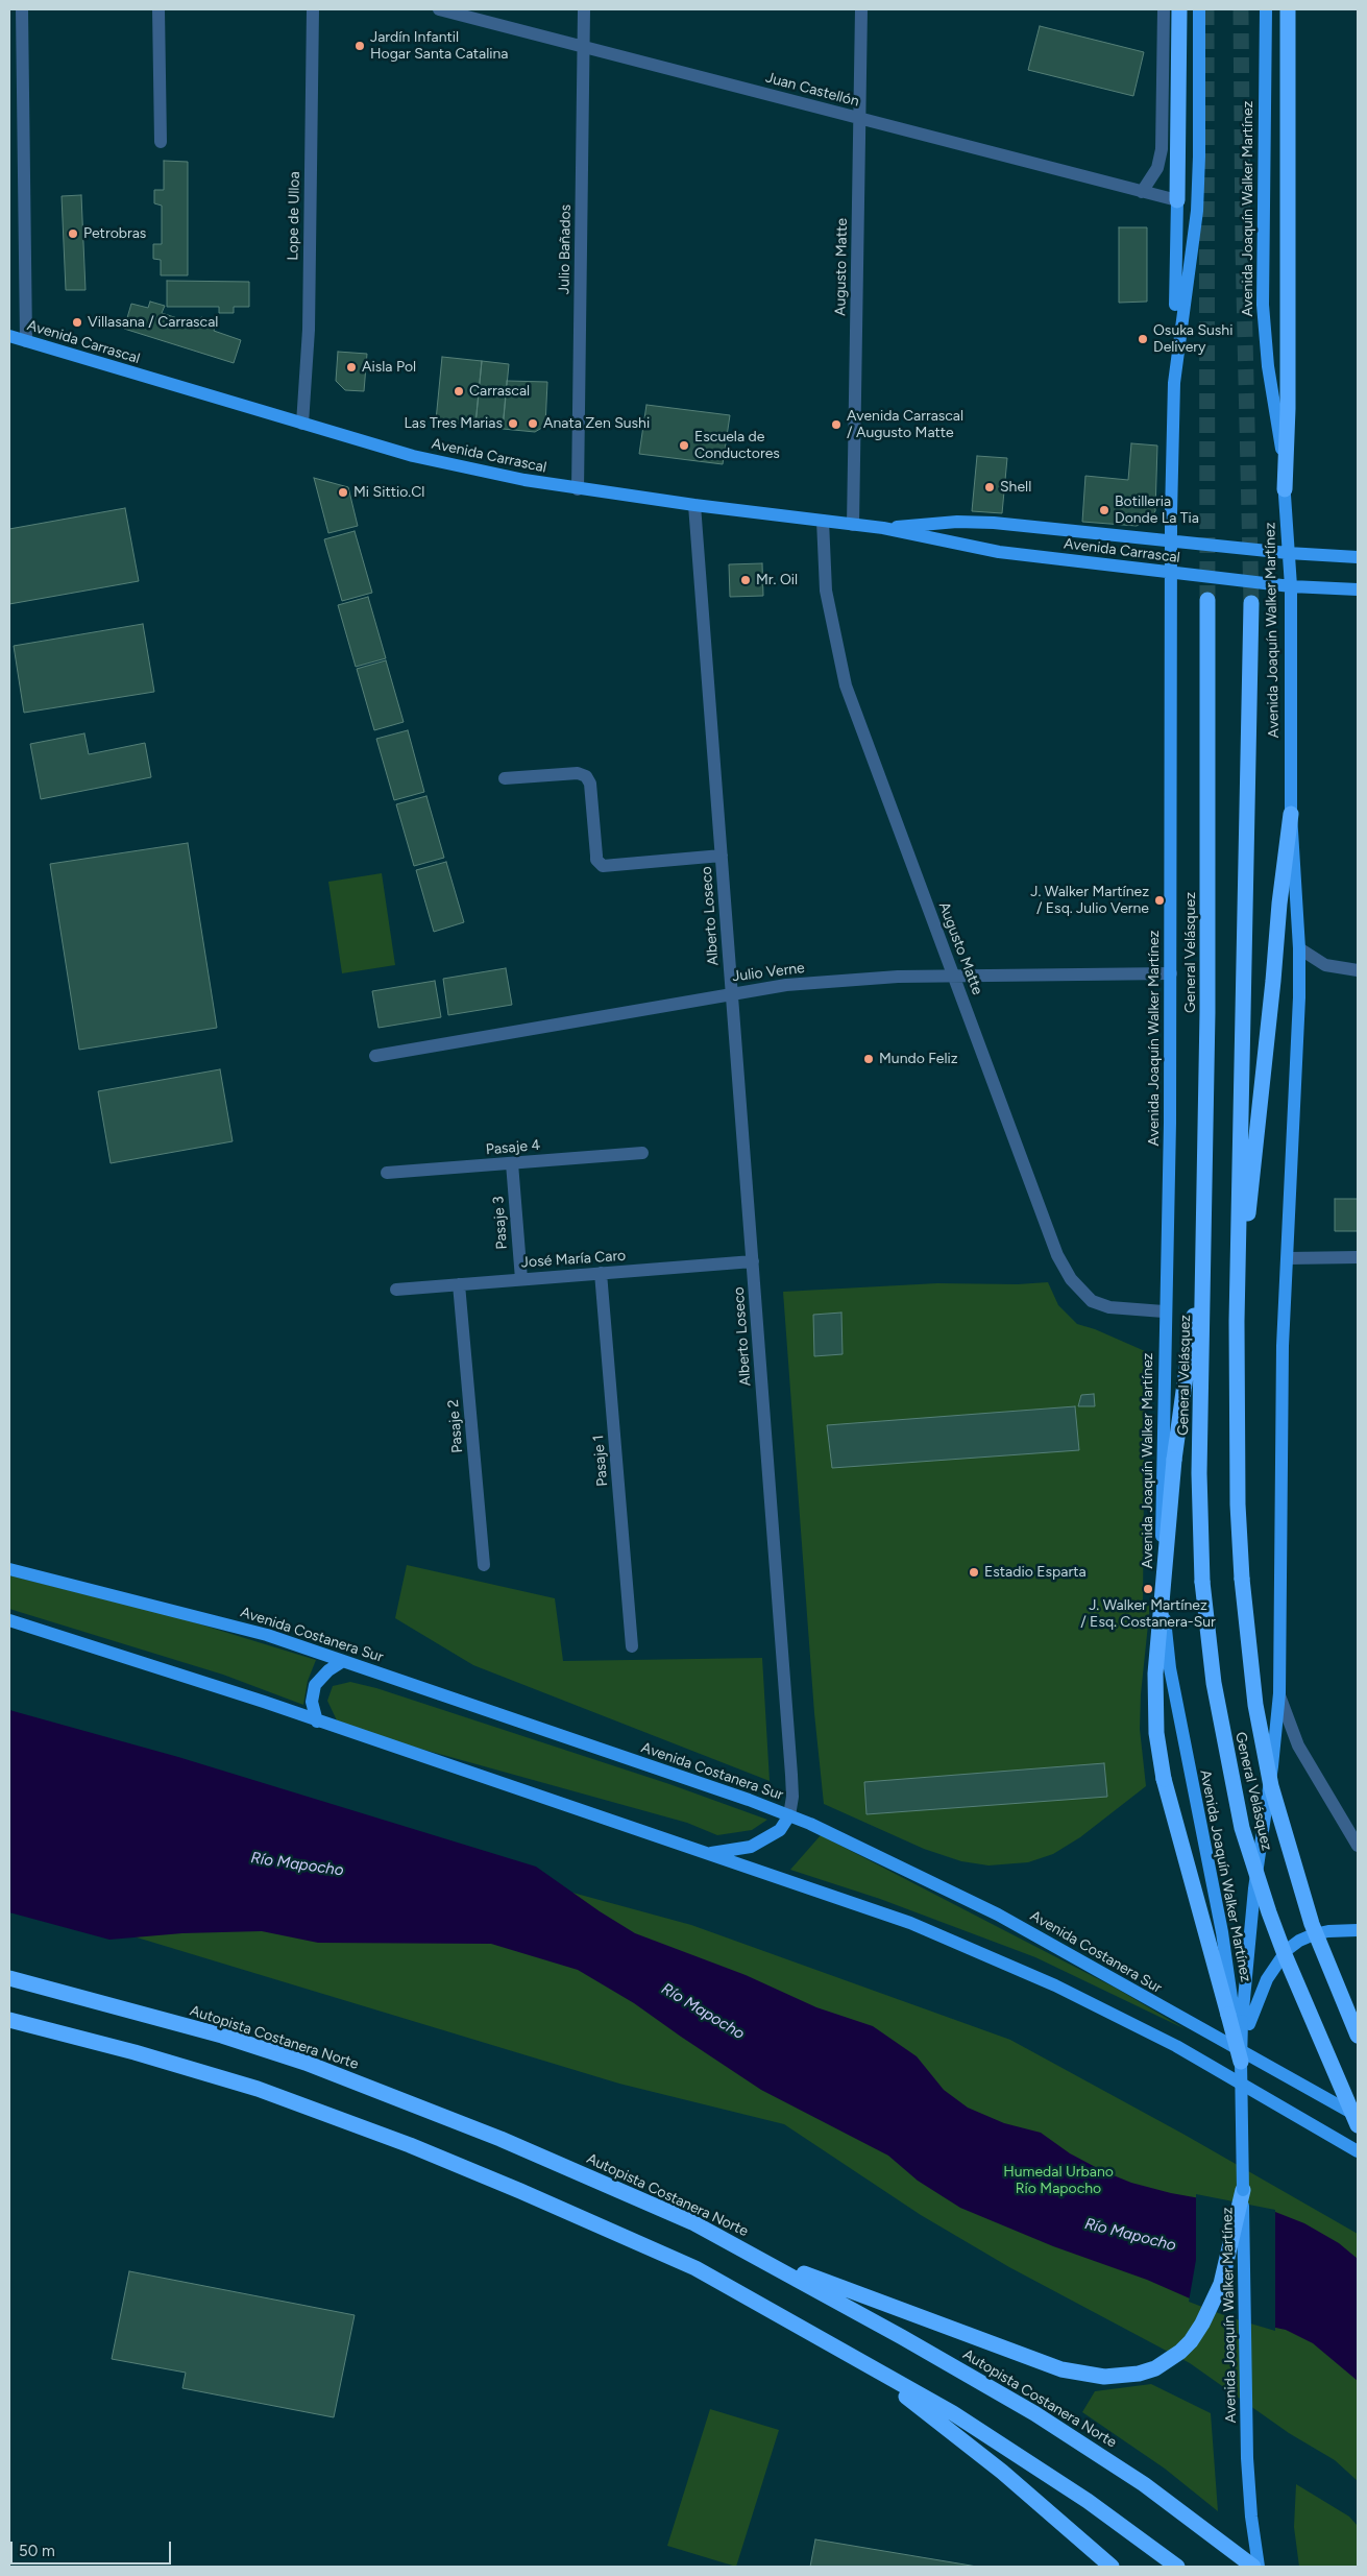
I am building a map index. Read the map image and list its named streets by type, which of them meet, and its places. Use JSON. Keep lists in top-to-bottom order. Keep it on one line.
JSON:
{"streets":{"highway":["General Velásquez","Autopista Costanera Norte"],"main road":["Avenida Joaquín Walker Martínez","Avenida Carrascal","Avenida Costanera Sur"],"street":["Juan Castellón","Lope de Ulloa","Julio Bañados","Augusto Matte","Alberto Loseco","Julio Verne","Pasaje 4","Pasaje 3","José María Caro","Pasaje 2","Pasaje 1"]},"crossings":[["Juan Castellón","Julio Bañados"],["Juan Castellón","Augusto Matte"],["Avenida Joaquín Walker Martínez","Augusto Matte"],["Avenida Joaquín Walker Martínez","Avenida Carrascal"],["Avenida Joaquín Walker Martínez","Julio Verne"],["Lope de Ulloa","Avenida Carrascal"],["Julio Bañados","Avenida Carrascal"],["Augusto Matte","Avenida Carrascal"],["Augusto Matte","Julio Verne"],["Avenida Carrascal","Alberto Loseco"],["Alberto Loseco","Julio Verne"],["Alberto Loseco","José María Caro"],["Alberto Loseco","Avenida Costanera Sur"],["Pasaje 4","Pasaje 3"],["Pasaje 3","José María Caro"],["José María Caro","Pasaje 2"],["José María Caro","Pasaje 1"]],"water":["Río Mapocho"],"parks":["Humedal Urbano Río Mapocho"],"places":["Jardín Infantil Hogar Santa Catalina","Petrobras","Villasana / Carrascal","Osuka Sushi Delivery","Aisla Pol","Carrascal","Las Tres Marias","Anata Zen Sushi","Avenida Carrascal / Augusto Matte","Escuela de Conductores","Shell","Mi Sittio.Cl","Botilleria Donde La Tia","Mr. Oil","J. Walker Martínez / Esq. Julio Verne","Mundo Feliz","Estadio Esparta","J. Walker Martínez / Esq. Costanera-Sur"],"scale_bar":"50 m"}
